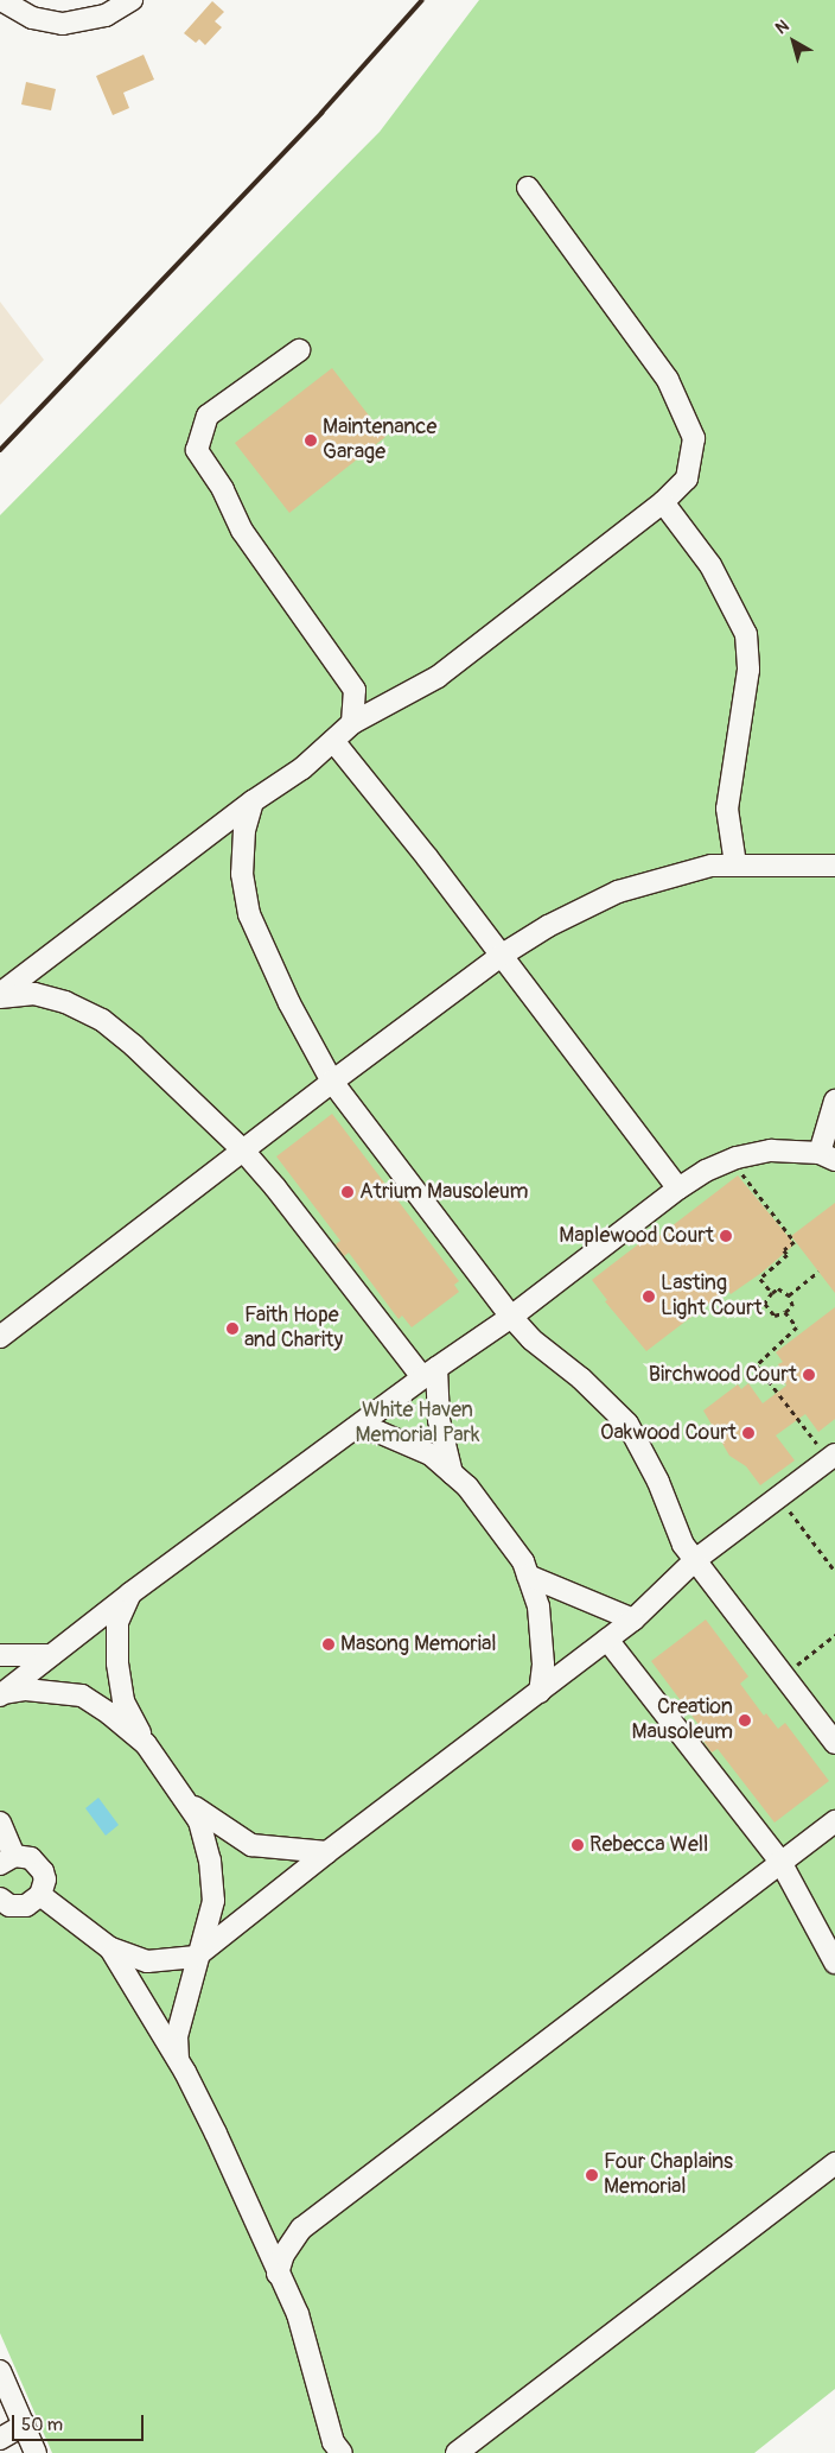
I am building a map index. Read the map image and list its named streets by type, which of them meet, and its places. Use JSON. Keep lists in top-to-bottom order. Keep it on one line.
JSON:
{"parks":["White Haven Memorial Park"],"places":["Maintenance Garage","Atrium Mausoleum","Maplewood Court","Lasting Light Court","Faith Hope and Charity","Birchwood Court","Oakwood Court","Masong Memorial","Creation Mausoleum","Rebecca Well","Four Chaplains Memorial"],"scale_bar":"50 m","north":"top left"}
